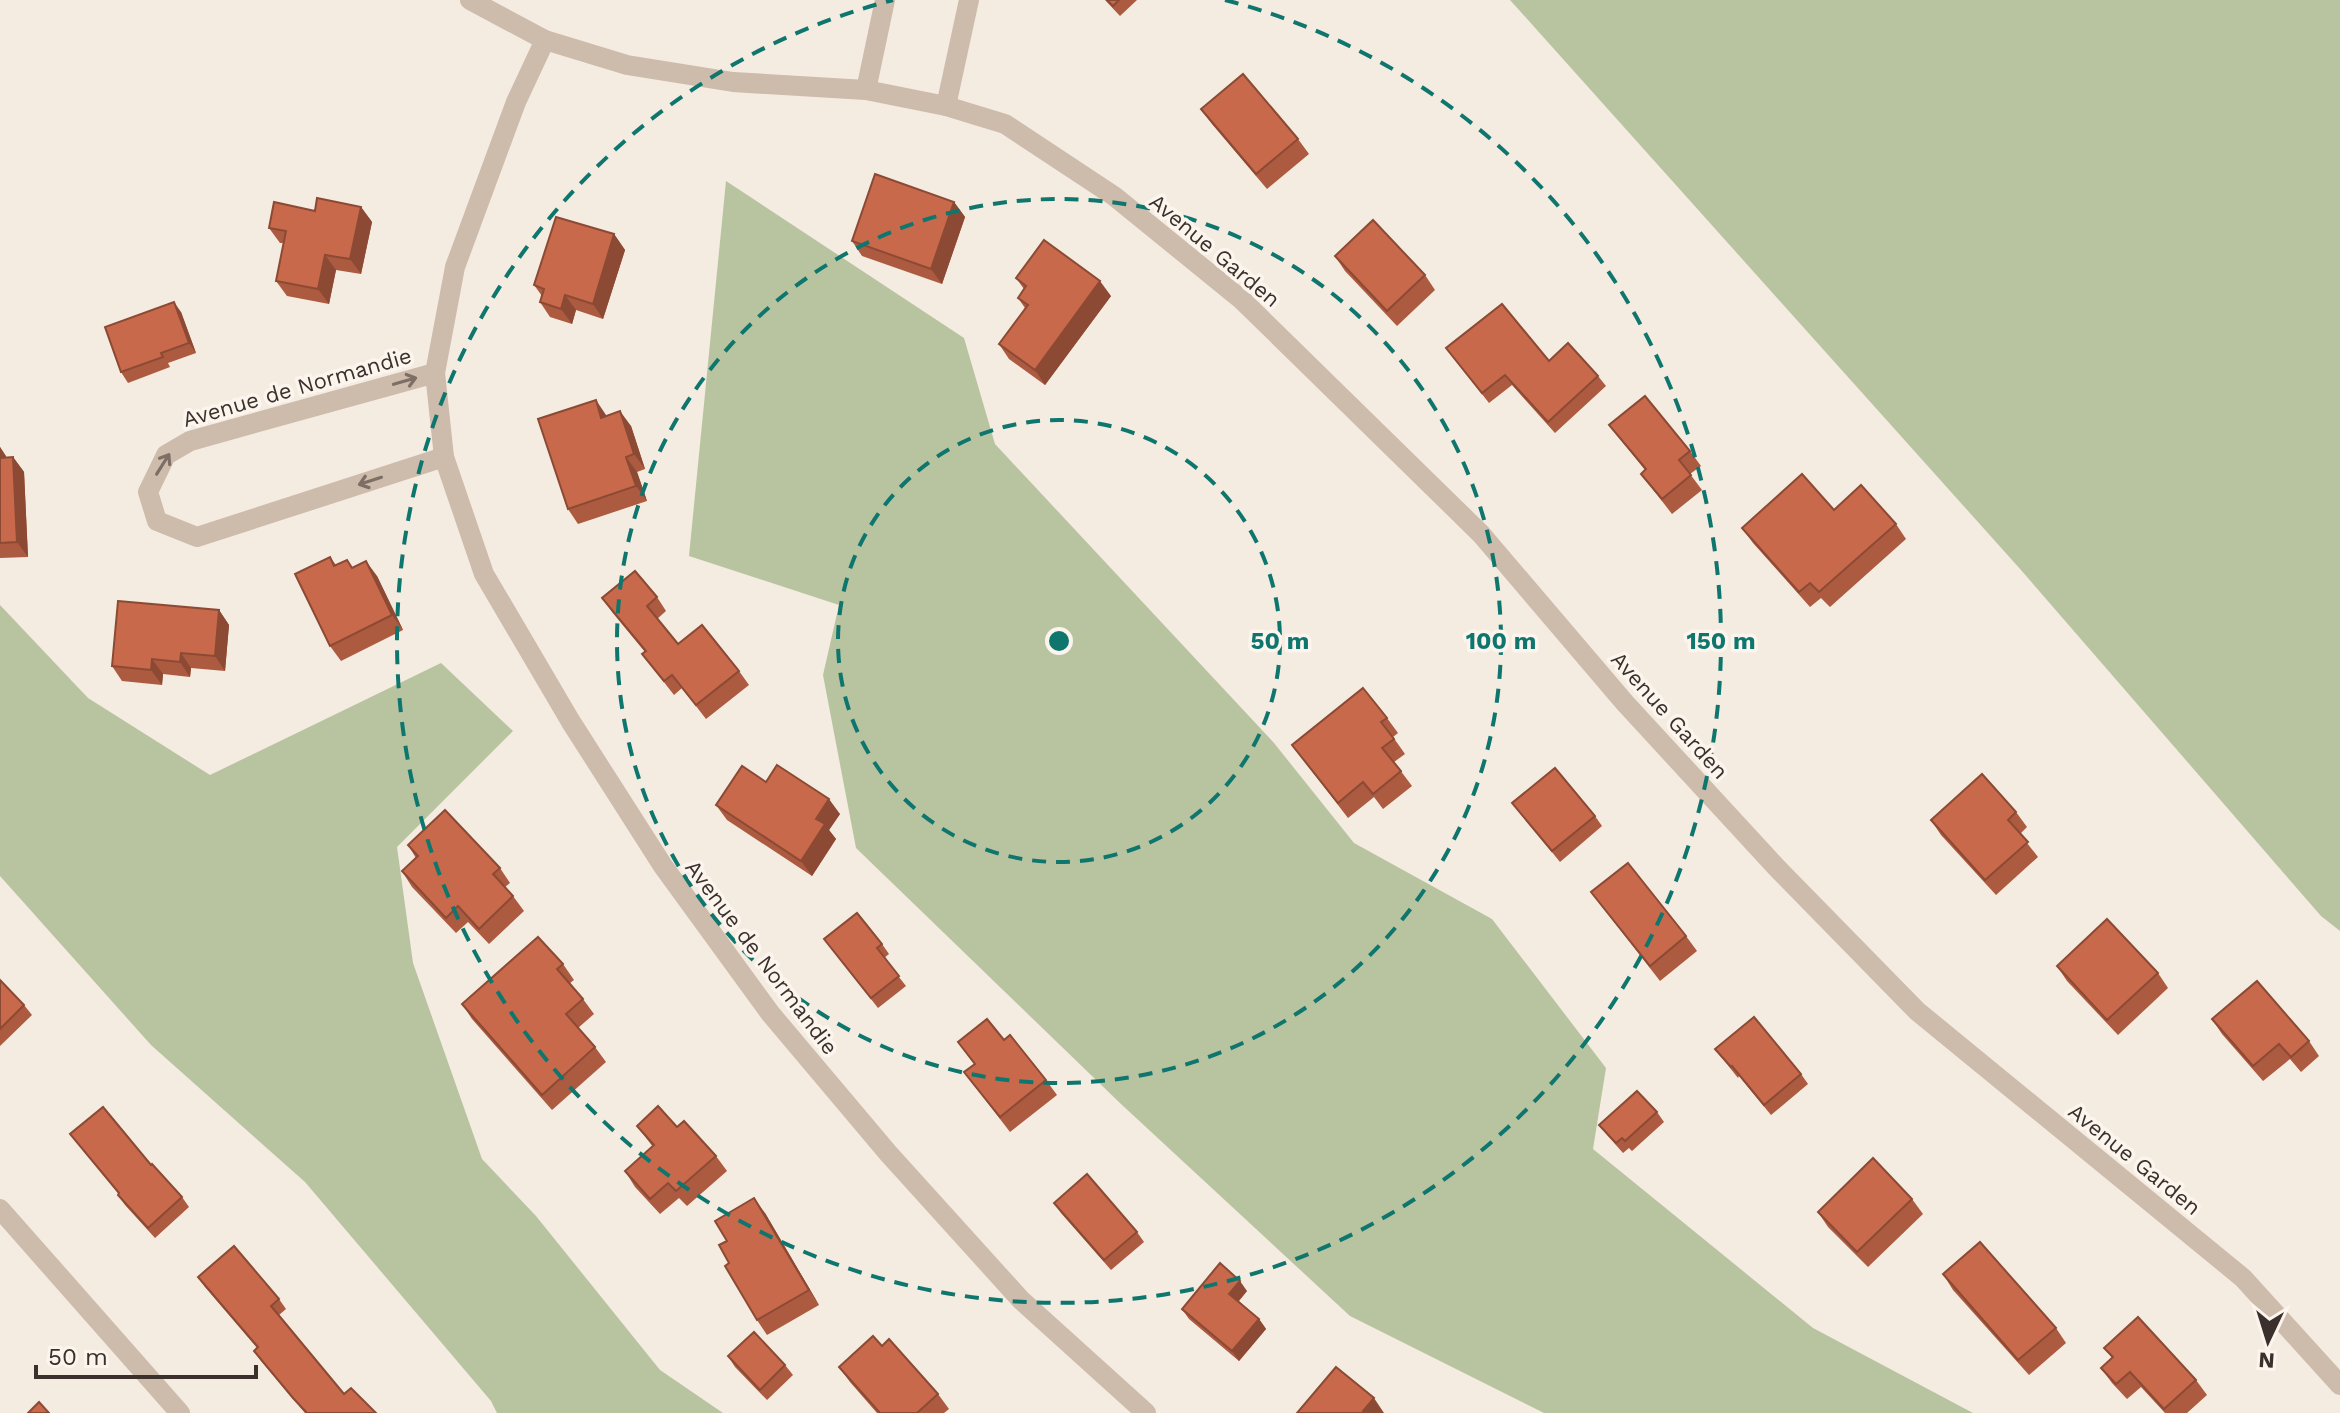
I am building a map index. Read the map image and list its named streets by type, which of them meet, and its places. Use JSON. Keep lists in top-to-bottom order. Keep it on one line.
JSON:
{"streets":{"street":["Avenue Garden","Avenue de Normandie"]},"crossings":[["Avenue Garden","Avenue de Normandie"]],"scale_bar":"50 m","north":"bottom","rings":["50 m","100 m","150 m"]}
